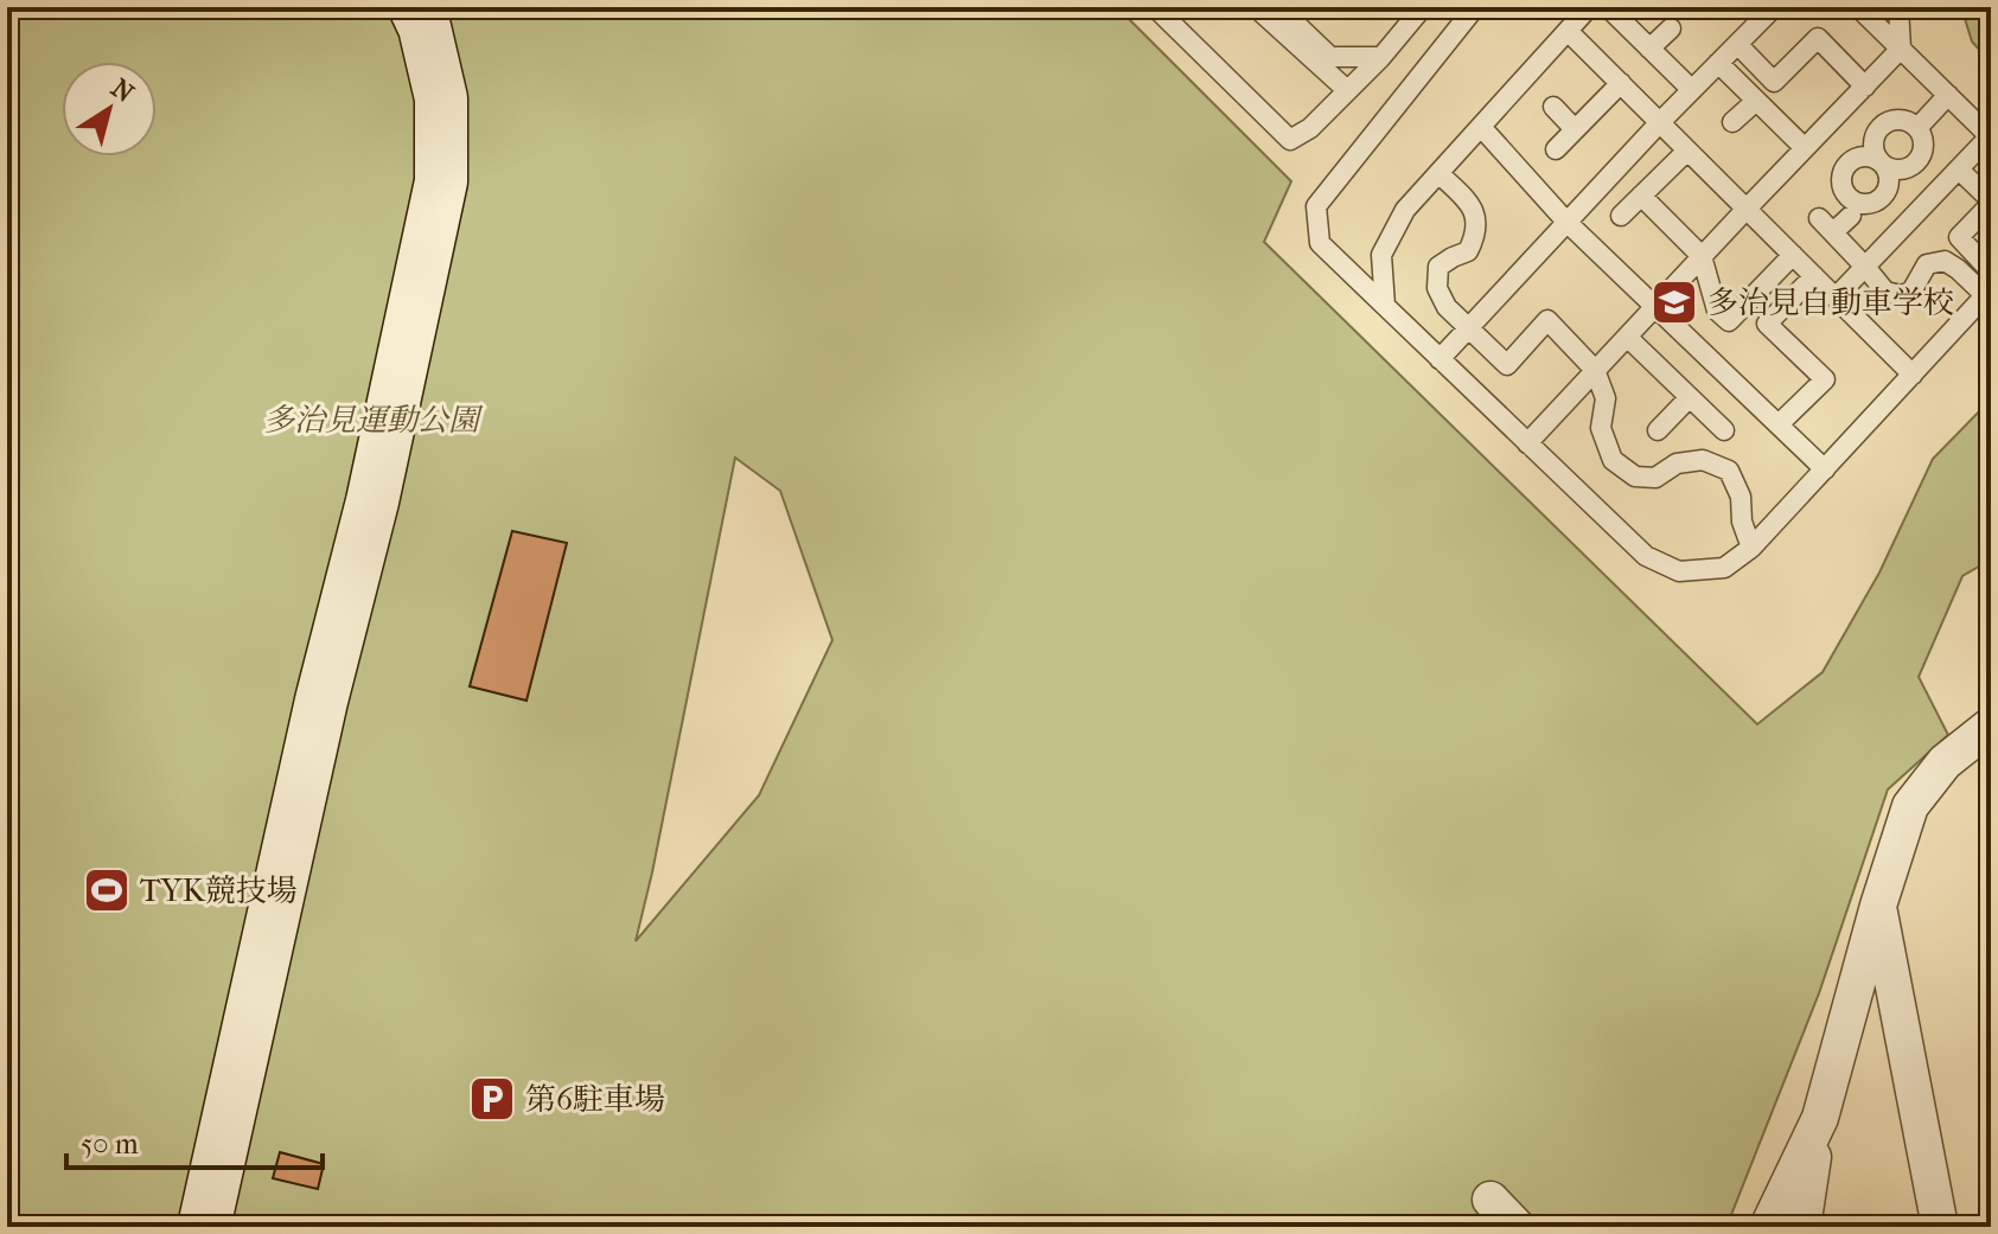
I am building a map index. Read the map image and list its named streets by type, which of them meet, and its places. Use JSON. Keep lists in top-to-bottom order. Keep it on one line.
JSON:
{"parks":["多治見運動公園"],"places":{"school or university":["多治見自動車学校"],"sports":["TYK競技場"],"parking":["第6駐車場"]},"scale_bar":"50 m","north":"top right"}
